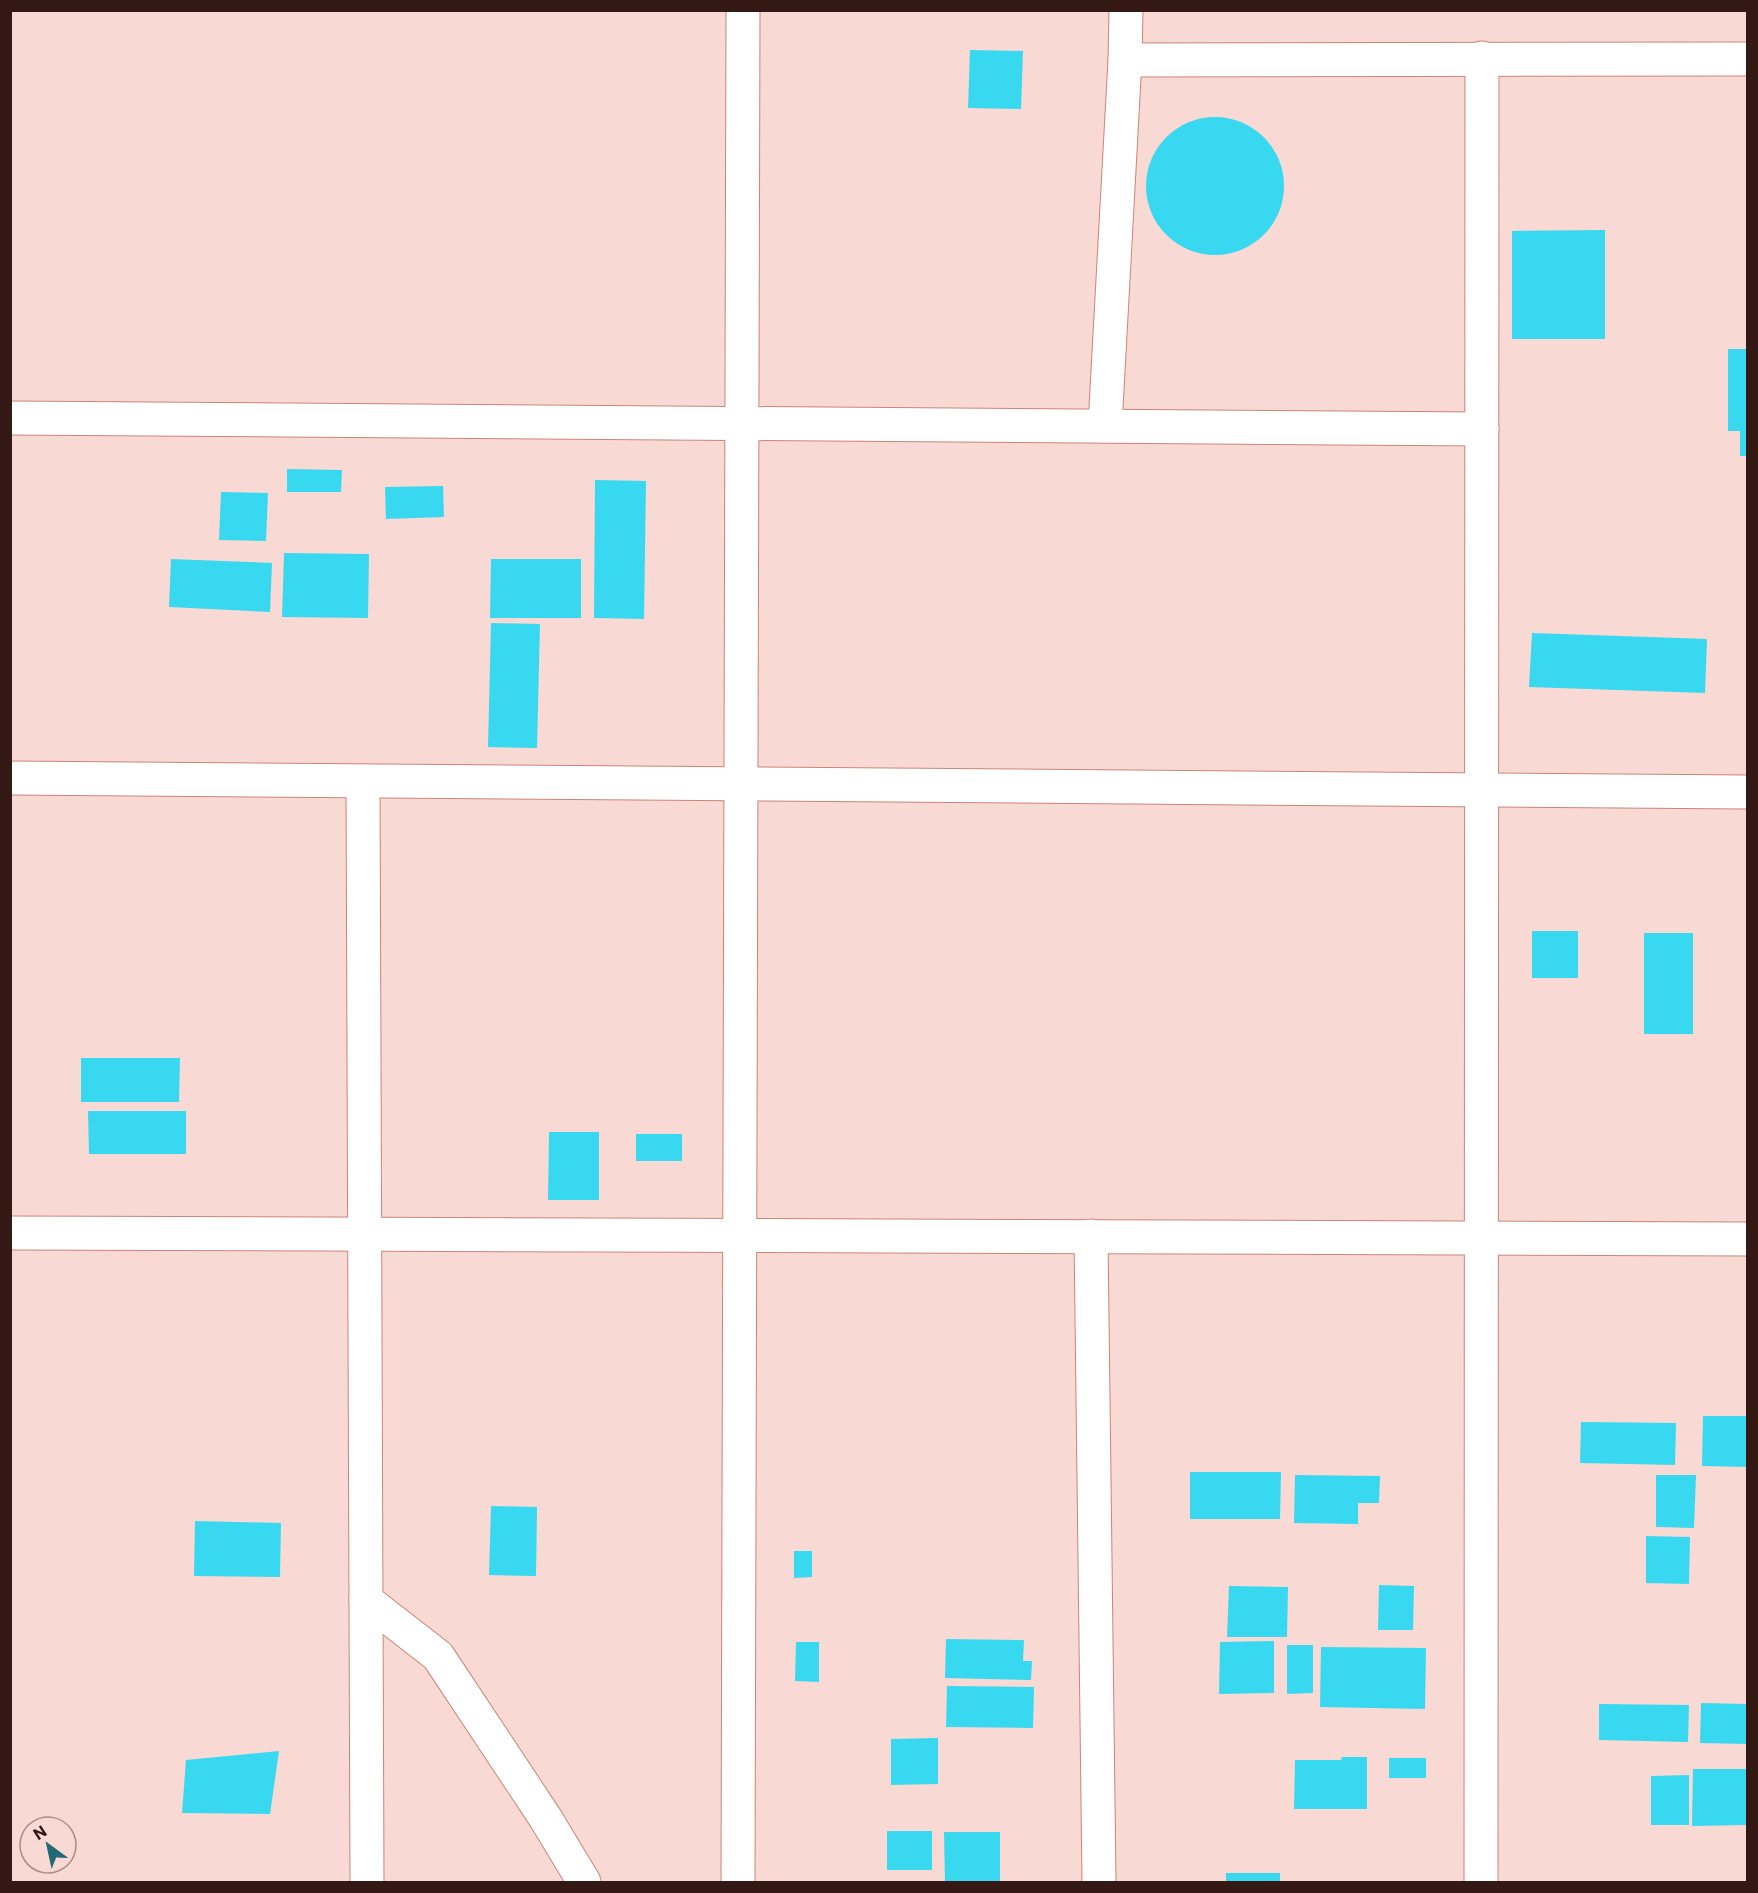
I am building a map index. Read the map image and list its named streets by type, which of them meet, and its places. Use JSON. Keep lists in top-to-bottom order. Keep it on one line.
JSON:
{"north":"top left"}
